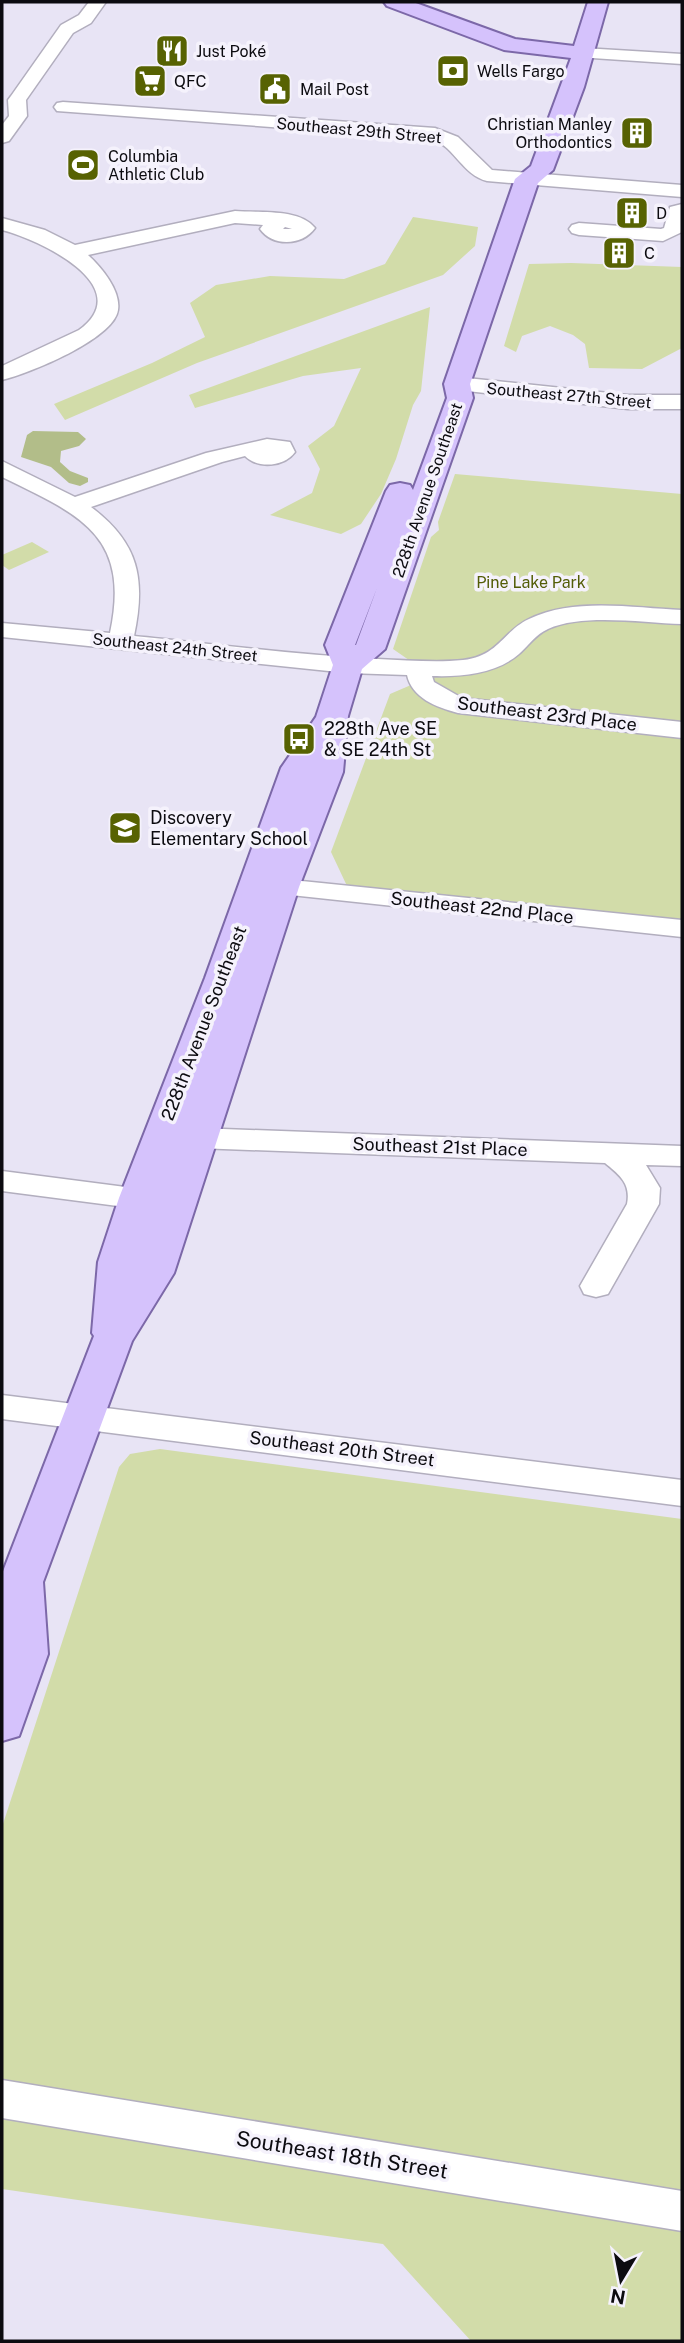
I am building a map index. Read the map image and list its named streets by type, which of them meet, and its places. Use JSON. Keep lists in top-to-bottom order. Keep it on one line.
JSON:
{"streets":{"main road":["228th Avenue Southeast"],"street":["Southeast 29th Street","Southeast 27th Street","Southeast 24th Street","Southeast 23rd Place","Southeast 22nd Place","Southeast 21st Place","Southeast 20th Street","Southeast 18th Street"]},"crossings":[["Southeast 29th Street","228th Avenue Southeast"],["Southeast 27th Street","228th Avenue Southeast"],["228th Avenue Southeast","Southeast 24th Street"],["228th Avenue Southeast","Southeast 22nd Place"],["228th Avenue Southeast","Southeast 21st Place"],["228th Avenue Southeast","Southeast 20th Street"]],"parks":["Pine Lake Park"],"places":{"restaurant":["Just Poké"],"bank":["Wells Fargo"],"supermarket":["QFC"],"public building":["Mail Post"],"building":["Christian Manley Orthodontics","D","C"],"sports":["Columbia Athletic Club"],"bus stop":["228th Ave SE & SE 24th St"],"school or university":["Discovery Elementary School"]},"north":"bottom"}
